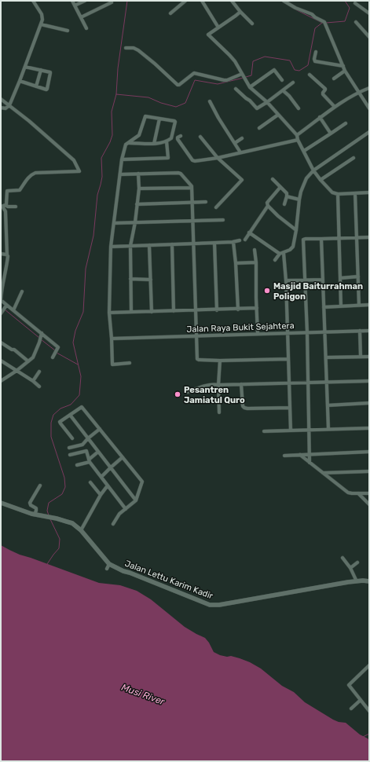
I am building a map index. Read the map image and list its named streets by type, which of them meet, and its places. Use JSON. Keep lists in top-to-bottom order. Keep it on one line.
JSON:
{"streets":{"street":["Jalan Raya Bukit Sejahtera","Jalan Lettu Karim Kadir"]},"water":["Musi River"],"places":["Masjid Baiturrahman Poligon","Pesantren Jamiatul Quro"]}
